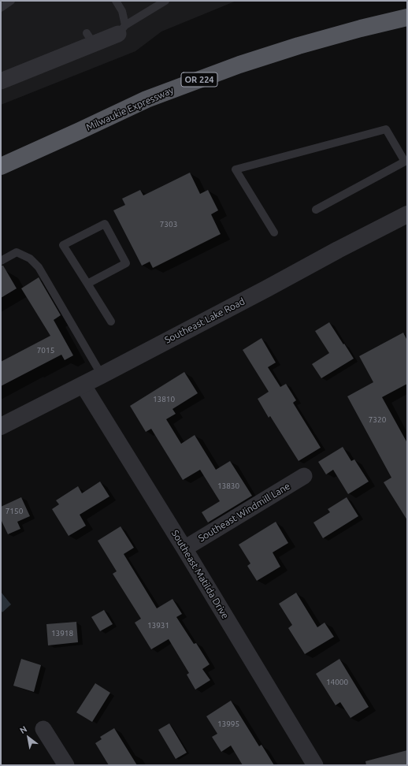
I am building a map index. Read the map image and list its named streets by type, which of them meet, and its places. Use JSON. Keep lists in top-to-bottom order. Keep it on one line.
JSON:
{"streets":{"highway":["OR 224","Milwaukie Expressway"],"street":["Southeast Lake Road","Southeast Windmill Lane","Southeast Matilda Drive"]},"crossings":[["Southeast Lake Road","Southeast Matilda Drive"],["Southeast Windmill Lane","Southeast Matilda Drive"]],"house_numbers":["7303","7015","13810","7320","13830","7150","13931","13918","14000","13995"],"north":"top left"}
